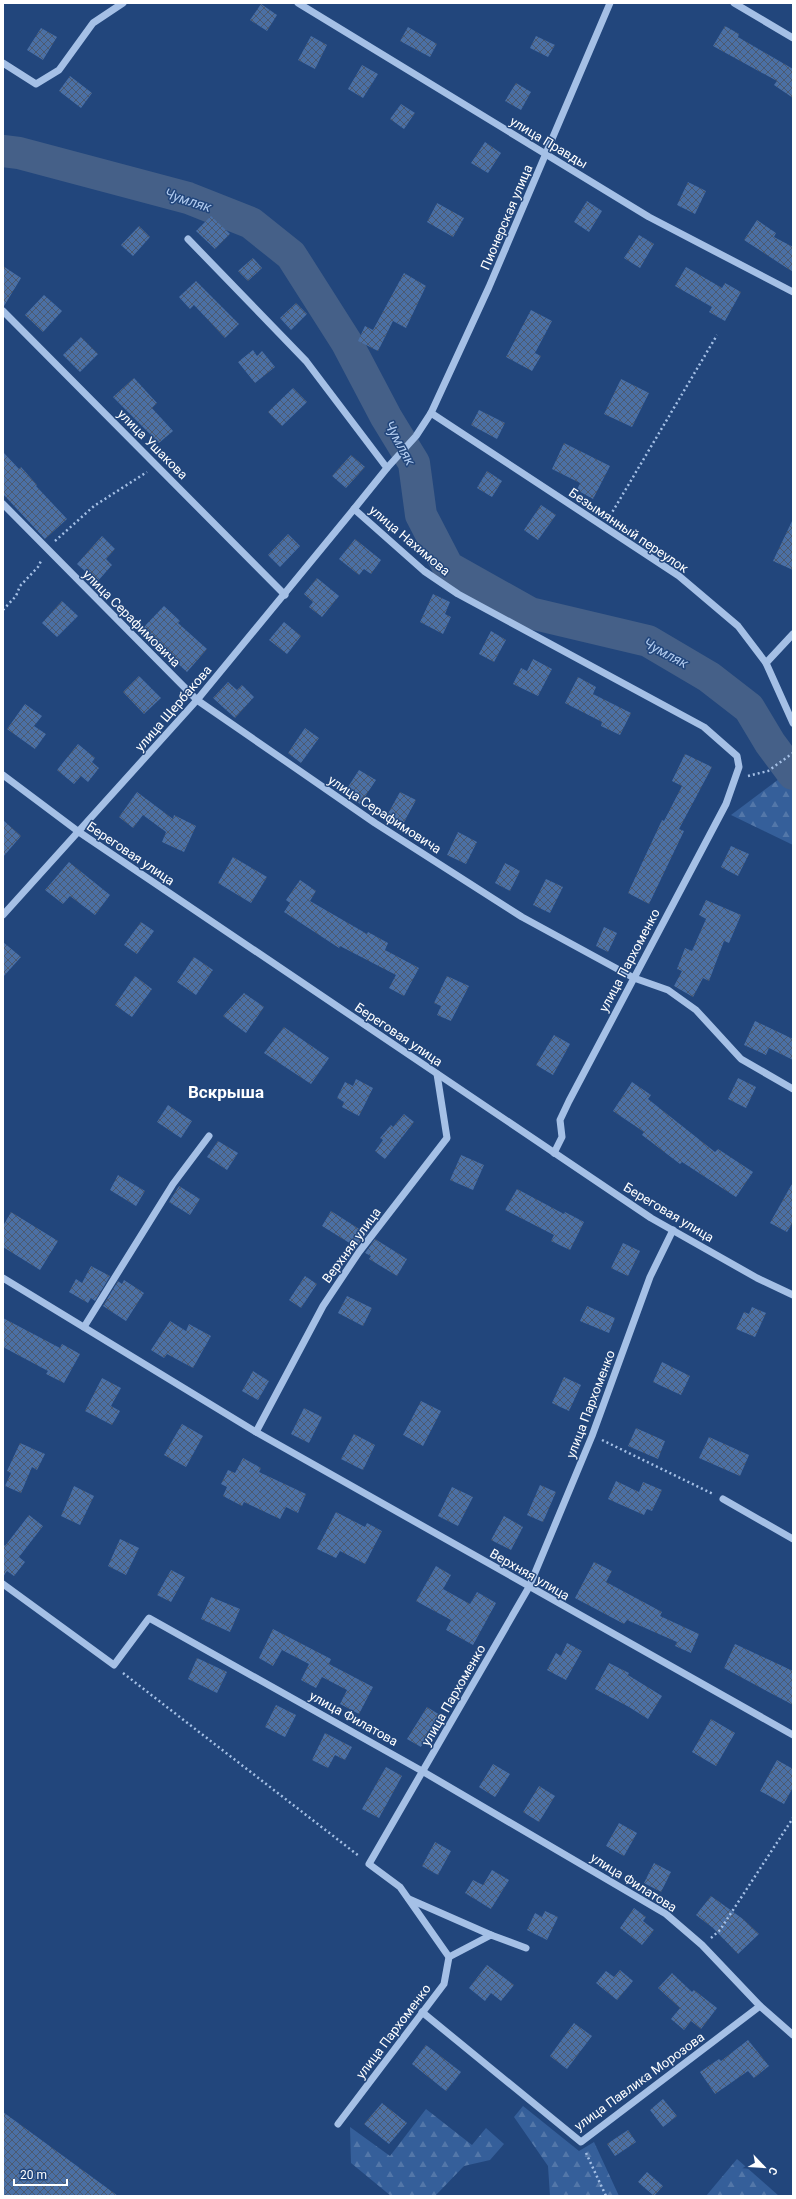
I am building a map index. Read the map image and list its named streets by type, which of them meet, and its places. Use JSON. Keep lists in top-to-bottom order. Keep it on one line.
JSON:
{"streets":{"street":["улица Правды","Пионерская улица","улица Ушакова","Безымянный переулок","улица Нахимова","улица Серафимовича","улица Щербакова","Береговая улица","улица Пархоменко","Верхняя улица","улица Филатова","улица Павлика Морозова"]},"crossings":[["улица Правды","Пионерская улица"],["Пионерская улица","Безымянный переулок"],["Пионерская улица","улица Нахимова"],["улица Ушакова","улица Щербакова"],["улица Нахимова","улица Щербакова"],["улица Нахимова","улица Пархоменко"],["улица Серафимовича","улица Щербакова"],["улица Серафимовича","улица Пархоменко"],["улица Щербакова","Береговая улица"],["Береговая улица","улица Пархоменко"],["Береговая улица","Верхняя улица"],["улица Пархоменко","Верхняя улица"],["улица Пархоменко","улица Филатова"],["улица Пархоменко","улица Павлика Морозова"],["улица Филатова","улица Павлика Морозова"]],"districts":["Вскрыша"],"water":["Чумляк"],"scale_bar":"20 m","north":"bottom right"}
